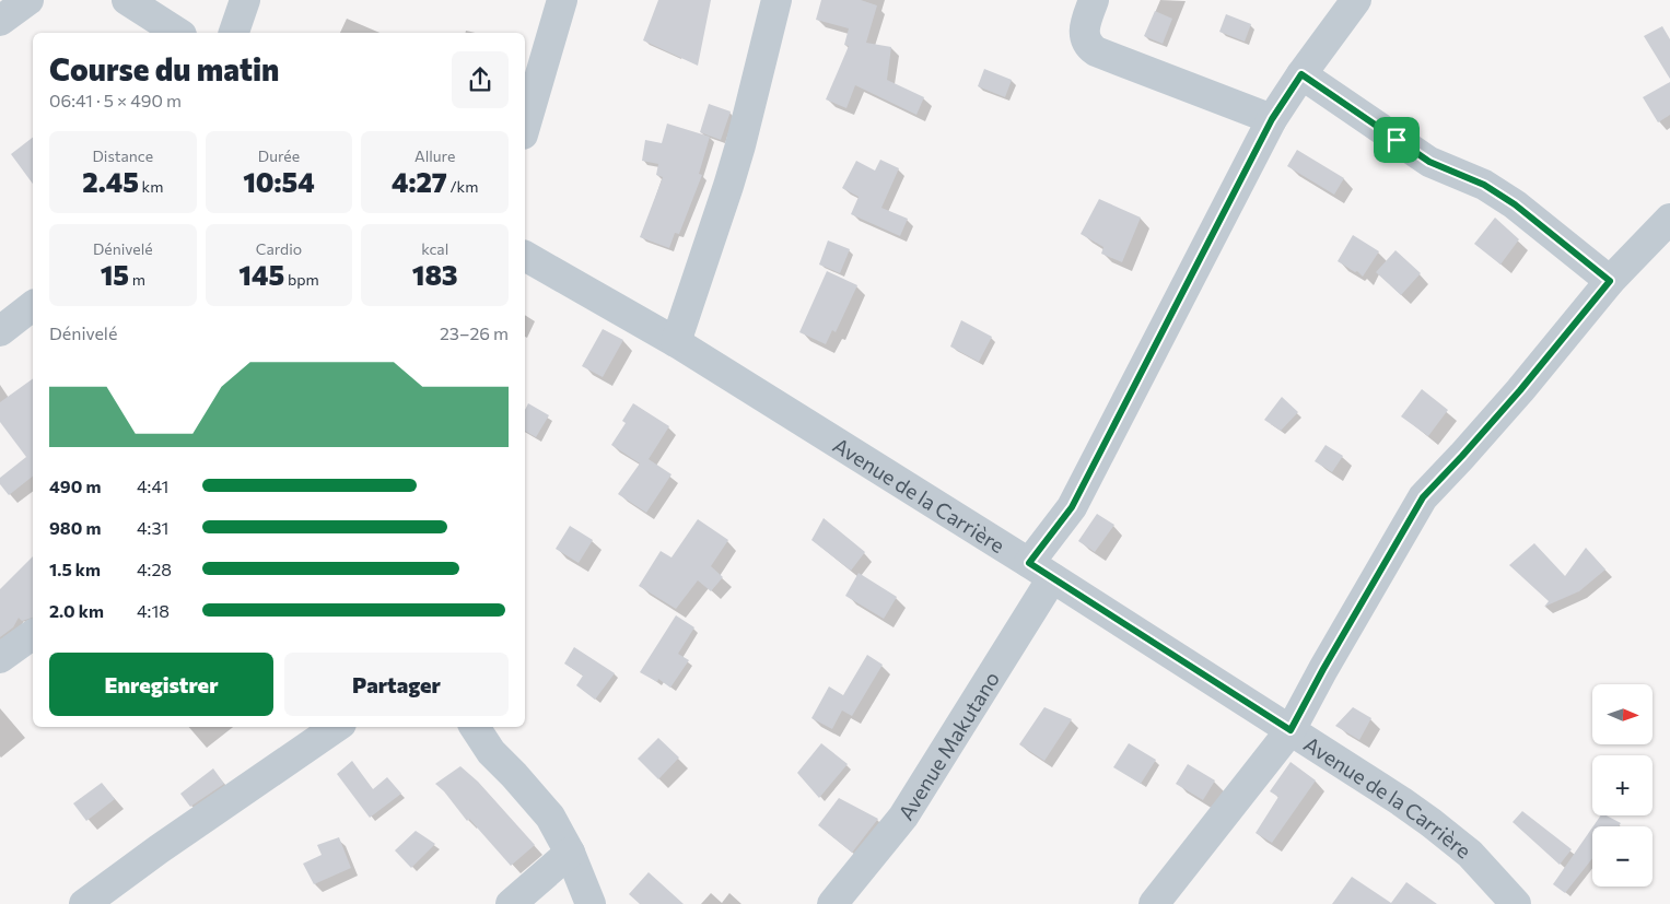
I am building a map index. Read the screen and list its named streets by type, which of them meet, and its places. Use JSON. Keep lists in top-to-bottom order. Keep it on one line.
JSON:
{"streets":{"street":["Avenue de la Carrière","Avenue Makutano"]},"crossings":[["Avenue de la Carrière","Avenue Makutano"]],"north":"right","page":{"heading":["Course du matin","06:41 · 5 × 490 m"],"stats":[["Distance","2.45 km"],["Durée","10:54"],["Allure","4:27 /km"],["Dénivelé","15 m"],["Cardio","145 bpm"],["kcal","183"]],"chart":["Dénivelé","23–26 m"],"list":[{"name":"490 m","note":"4:41"},{"name":"980 m","note":"4:31"},{"name":"1.5 km","note":"4:28"},{"name":"2.0 km","note":"4:18"}],"buttons":["Enregistrer","Partager"],"map_buttons":["+","−"]}}
